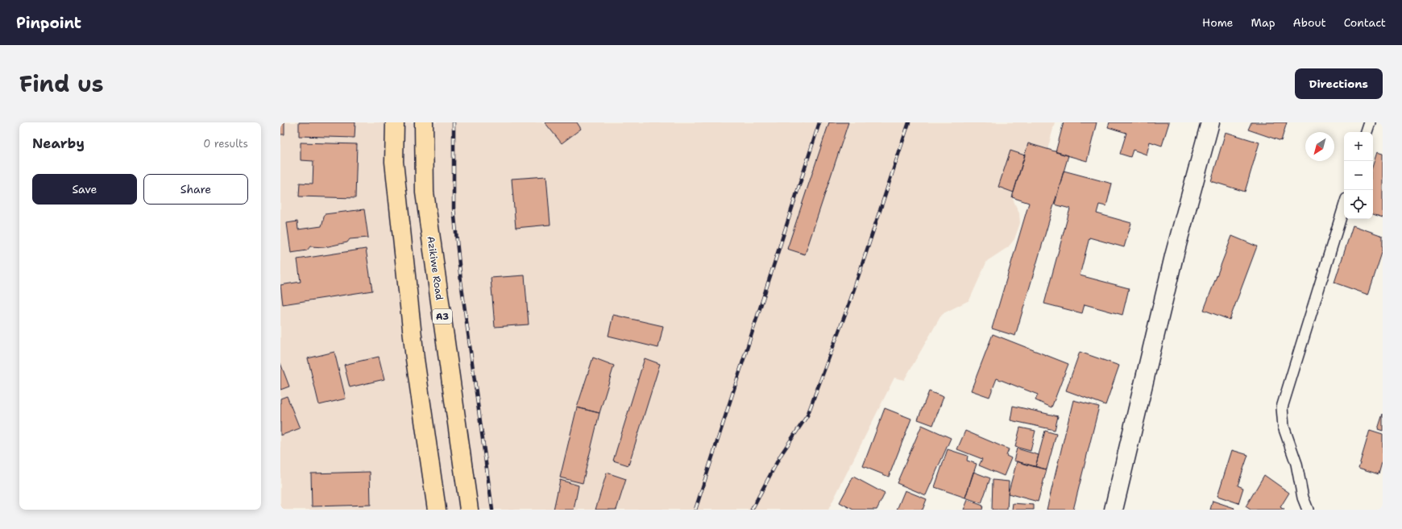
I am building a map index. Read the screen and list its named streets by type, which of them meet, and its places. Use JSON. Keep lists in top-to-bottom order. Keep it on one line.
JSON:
{"streets":{"main road":["Azikiwe Road","A3"]},"north":"bottom left","page":{"header":"Pinpoint","nav":["Home","Map","About","Contact"],"title":"Find us","buttons":["Directions",["Save","Share"]],"heading":["Nearby","0 results"],"map_buttons":["+","−"]}}
